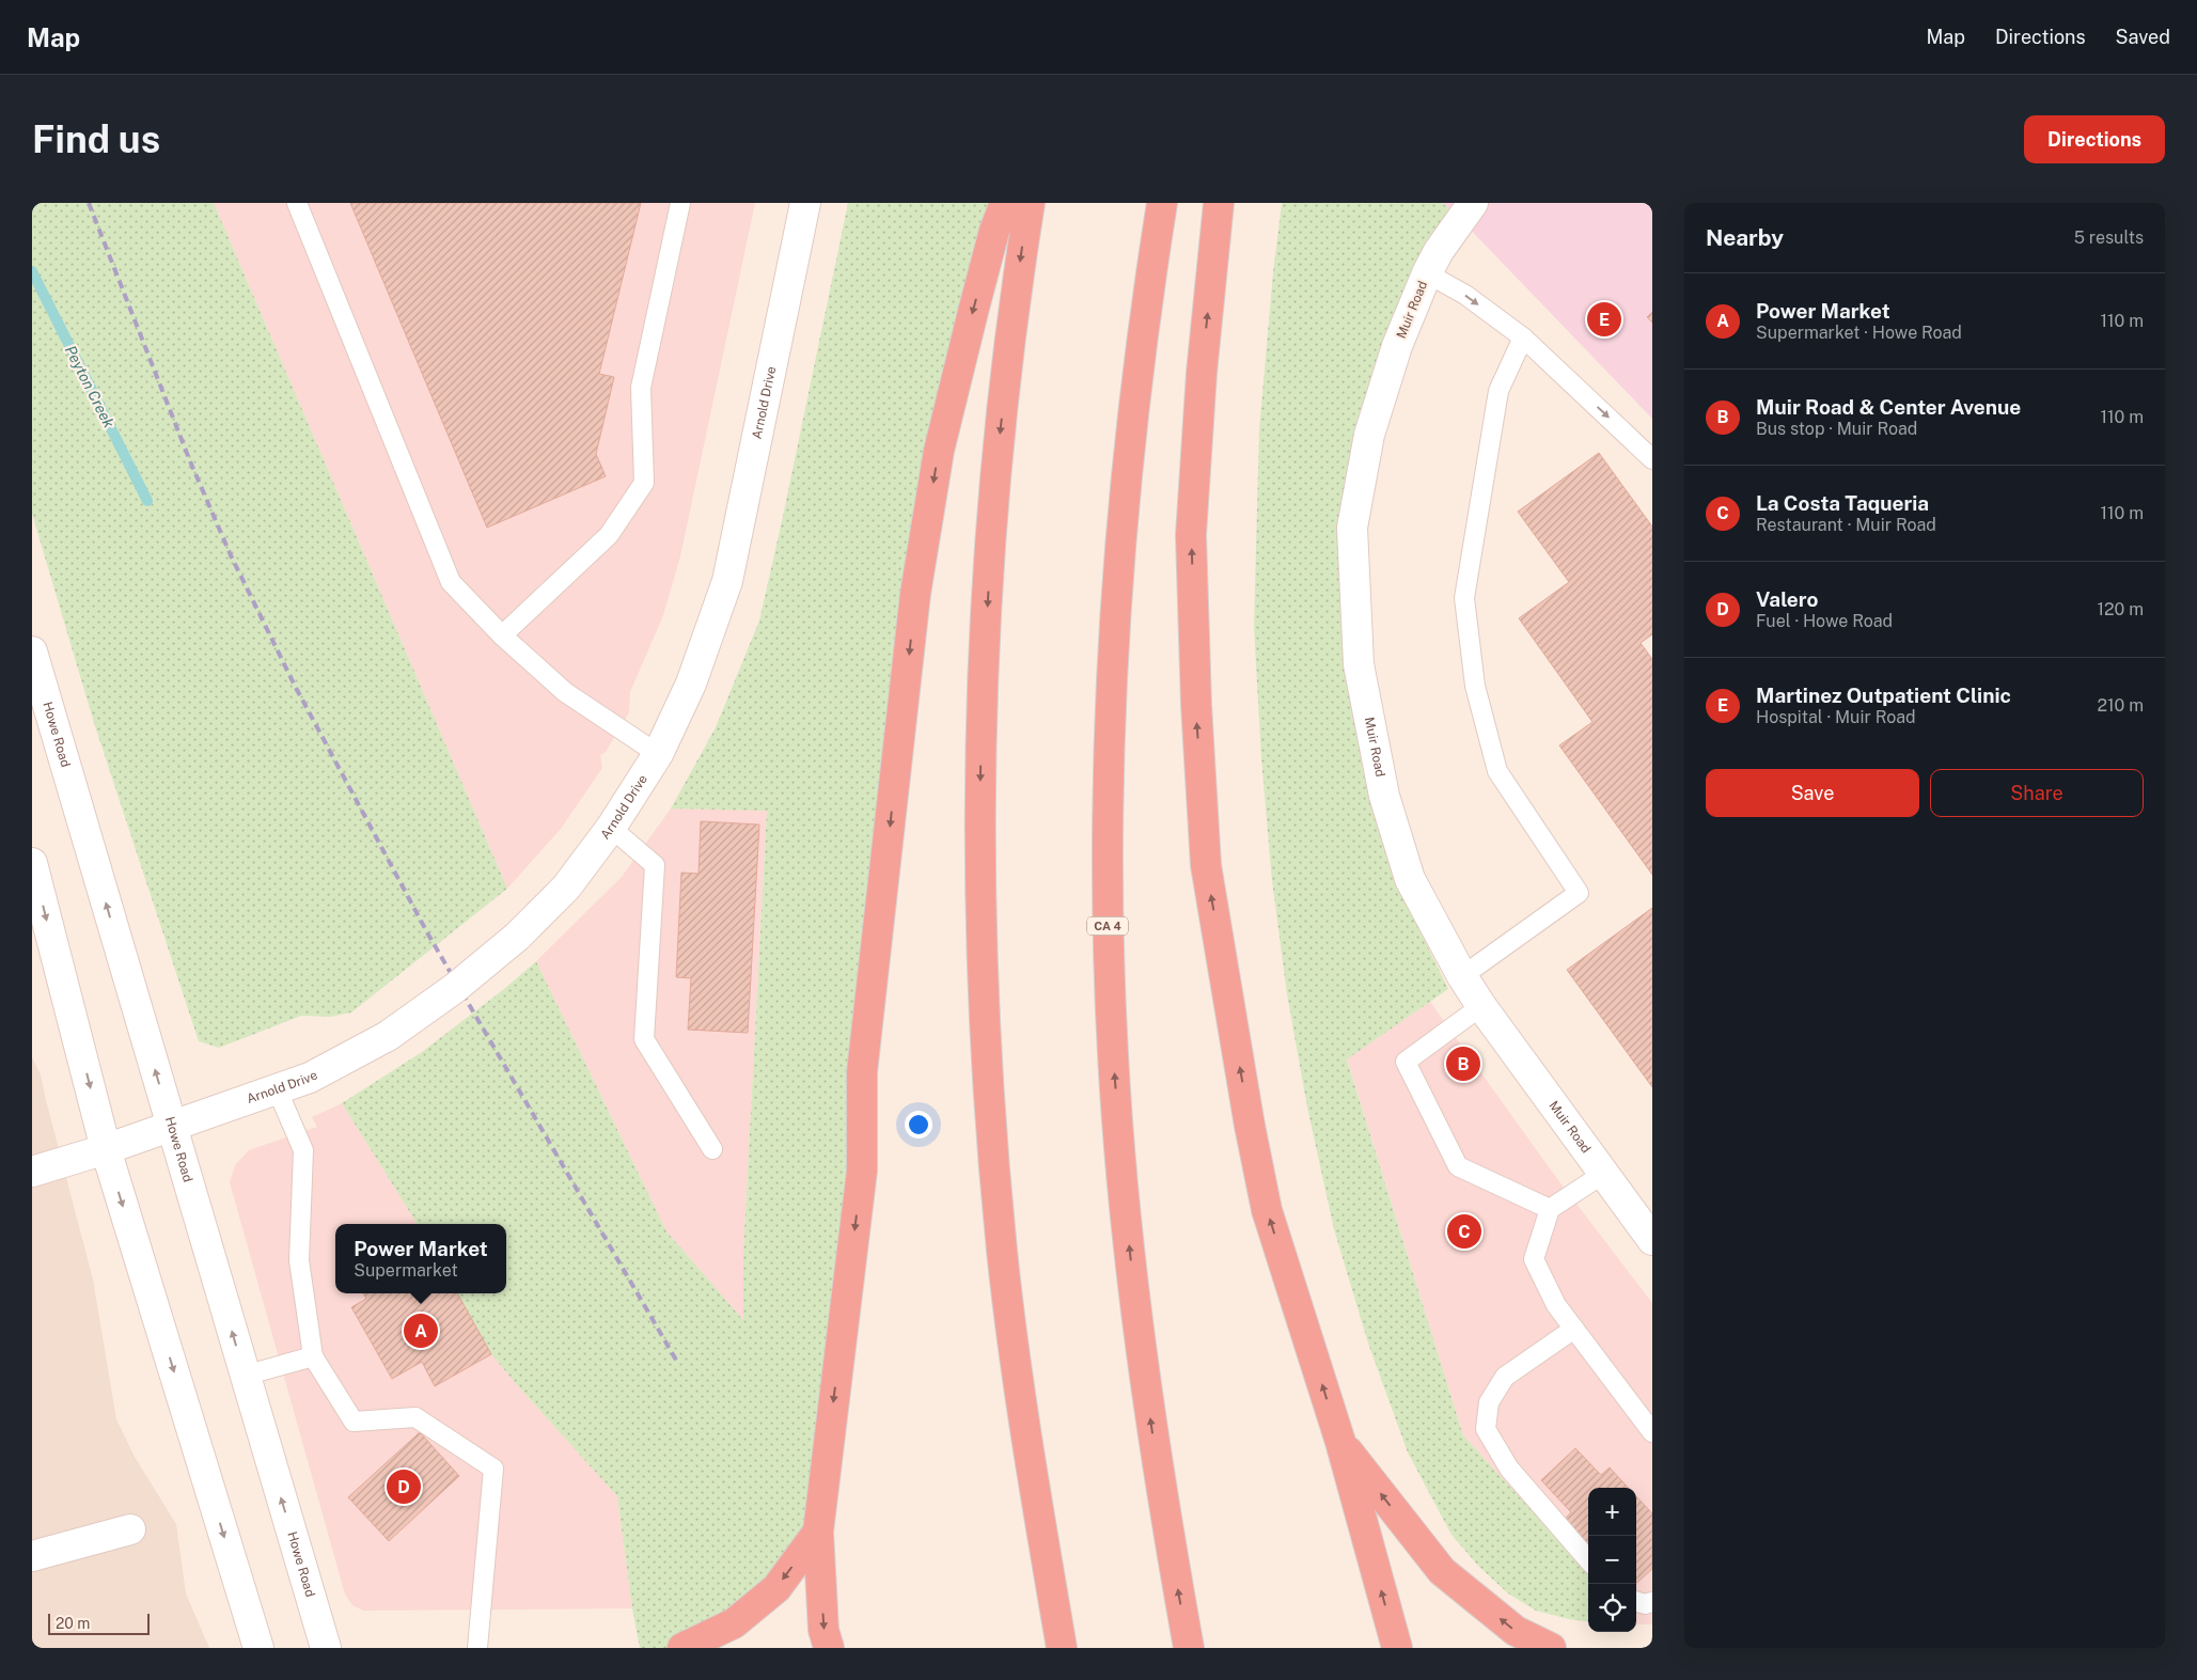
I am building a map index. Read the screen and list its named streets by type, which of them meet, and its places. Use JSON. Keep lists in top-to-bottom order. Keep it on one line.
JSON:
{"streets":{"highway":["CA 4"],"street":["Muir Road","Arnold Drive","Howe Road"]},"crossings":[["Arnold Drive","Howe Road"]],"water":["Peyton Creek"],"scale_bar":"20 m","page":{"header":"Map","nav":["Map","Directions","Saved"],"buttons":["Directions",["Save","Share"]],"title":"Find us","heading":["Nearby","5 results"],"list":[{"mark":"A","name":"Power Market","note":"Supermarket · Howe Road","value":"110 m"},{"mark":"B","name":"Muir Road & Center Avenue","note":"Bus stop · Muir Road","value":"110 m"},{"mark":"C","name":"La Costa Taqueria","note":"Restaurant · Muir Road","value":"110 m"},{"mark":"D","name":"Valero","note":"Fuel · Howe Road","value":"120 m"},{"mark":"E","name":"Martinez Outpatient Clinic","note":"Hospital · Muir Road","value":"210 m"}],"pins":["E","B","C","A","D"],"popup":["Power Market","Supermarket"],"map_buttons":["+","−"],"scale":"20 m"}}
